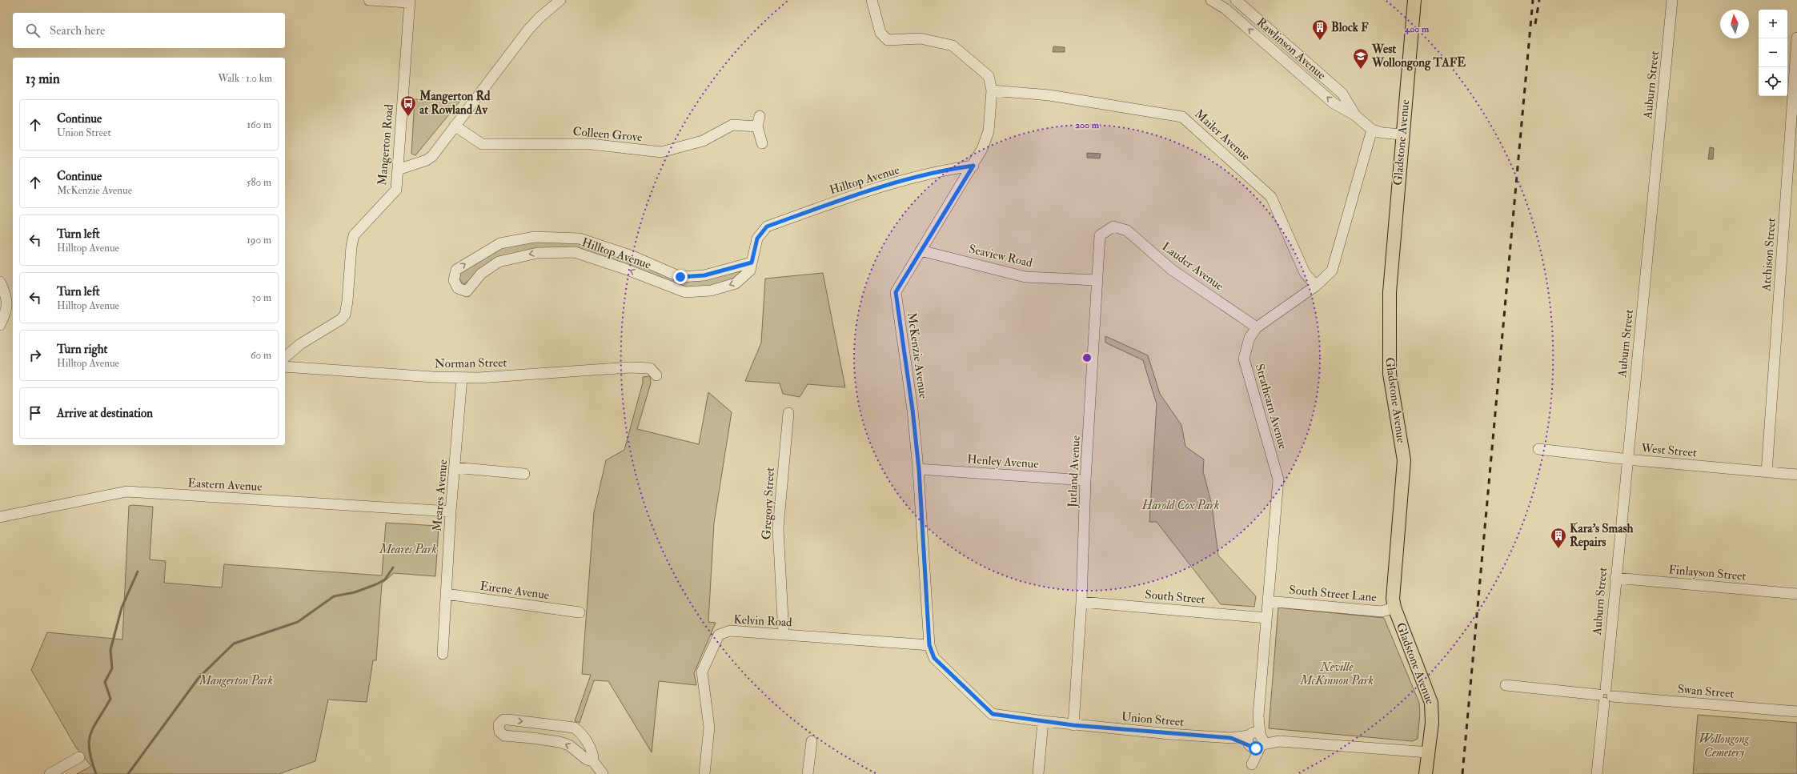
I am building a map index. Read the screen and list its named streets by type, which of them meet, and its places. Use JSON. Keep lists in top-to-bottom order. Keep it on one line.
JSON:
{"streets":{"main road":["Gladstone Avenue"],"street":["Rawlinson Avenue","Auburn Street","Colleen Grove","Mailer Avenue","Mangerton Road","Hilltop Avenue","Atchison Street","Seaview Road","Lauder Avenue","McKenzie Avenue","Norman Street","Strathearn Avenue","West Street","Henley Avenue","Jutland Avenue","Eastern Avenue","Meares Avenue","Gregory Street","Finlayson Street","Eirene Avenue","South Street Lane","South Street","Kelvin Road","Swan Street","Union Street"]},"crossings":[["Rawlinson Avenue","Gladstone Avenue"],["Rawlinson Avenue","Strathearn Avenue"],["Auburn Street","West Street"],["Auburn Street","Finlayson Street"],["Auburn Street","Swan Street"],["Mailer Avenue","McKenzie Avenue"],["Mailer Avenue","Strathearn Avenue"],["Gladstone Avenue","South Street Lane"],["Gladstone Avenue","Union Street"],["Hilltop Avenue","McKenzie Avenue"],["Atchison Street","West Street"],["Seaview Road","McKenzie Avenue"],["Seaview Road","Jutland Avenue"],["Lauder Avenue","Strathearn Avenue"],["Lauder Avenue","Jutland Avenue"],["McKenzie Avenue","Henley Avenue"],["McKenzie Avenue","Jutland Avenue"],["McKenzie Avenue","Kelvin Road"],["McKenzie Avenue","Union Street"],["Norman Street","Meares Avenue"],["Strathearn Avenue","South Street Lane"],["Strathearn Avenue","South Street"],["Strathearn Avenue","Union Street"],["Henley Avenue","Jutland Avenue"],["Jutland Avenue","South Street"],["Jutland Avenue","Union Street"],["Eastern Avenue","Meares Avenue"],["Meares Avenue","Eirene Avenue"],["Gregory Street","Kelvin Road"]],"parks":["Harold Cox Park","Meares Park","Neville McKinnon Park","Mangerton Park","Wollongong Cemetery"],"places":{"building":["Block F","Kara's Smash Repairs"],"school or university":["West Wollongong TAFE"],"bus stop":["Mangerton Rd at Rowland Av"]},"north":"top","page":{"map_buttons":["+","−"],"search":"Search here","heading":["13 min","Walk · 1.0 km"],"list":[["Continue","Union Street","160 m"],["Continue","McKenzie Avenue","580 m"],["Turn left","Hilltop Avenue","190 m"],["Turn left","Hilltop Avenue","30 m"],["Turn right","Hilltop Avenue","60 m"],"Arrive at destination"]},"rings":["400 m","200 m"]}
